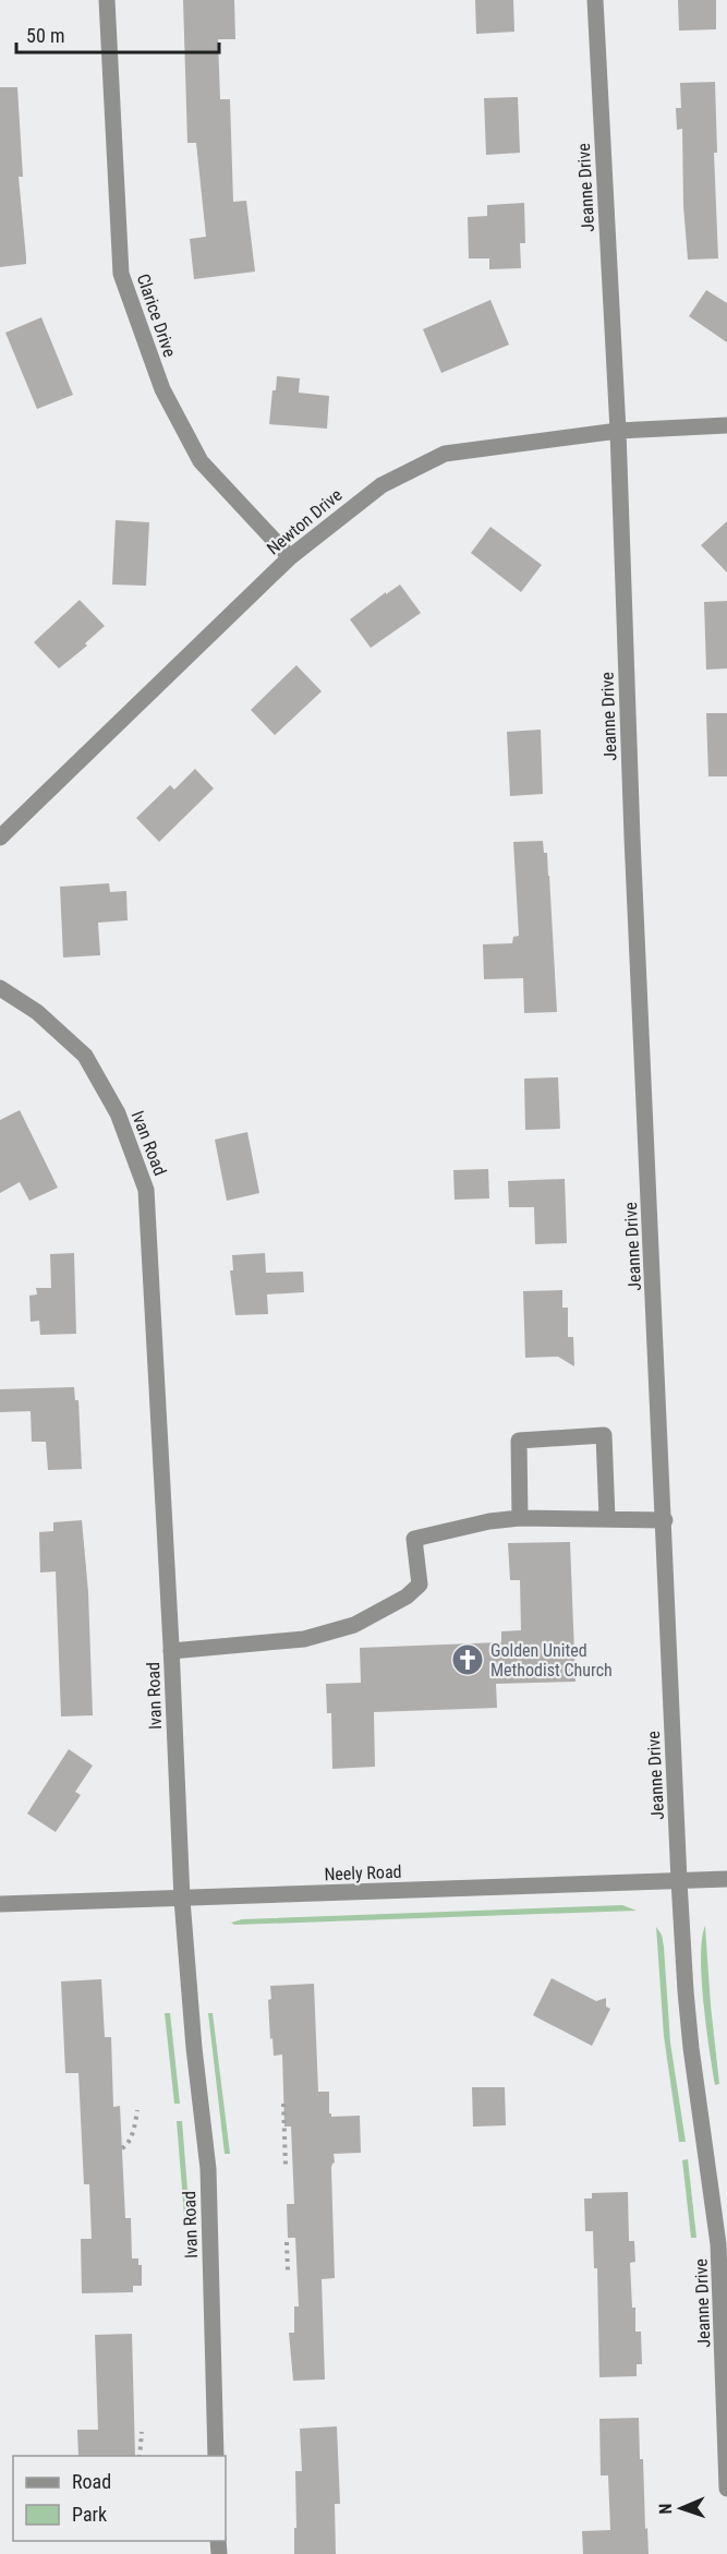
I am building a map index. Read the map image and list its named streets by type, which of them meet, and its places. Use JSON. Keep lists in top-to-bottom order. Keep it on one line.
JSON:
{"streets":{"street":["Jeanne Drive","Clarice Drive","Newton Drive","Ivan Road","Neely Road"]},"crossings":[["Jeanne Drive","Newton Drive"],["Jeanne Drive","Neely Road"],["Clarice Drive","Newton Drive"],["Ivan Road","Neely Road"]],"places":{"church":["Golden United Methodist Church"]},"legend":["Road","Park"],"scale_bar":"50 m","north":"left"}
